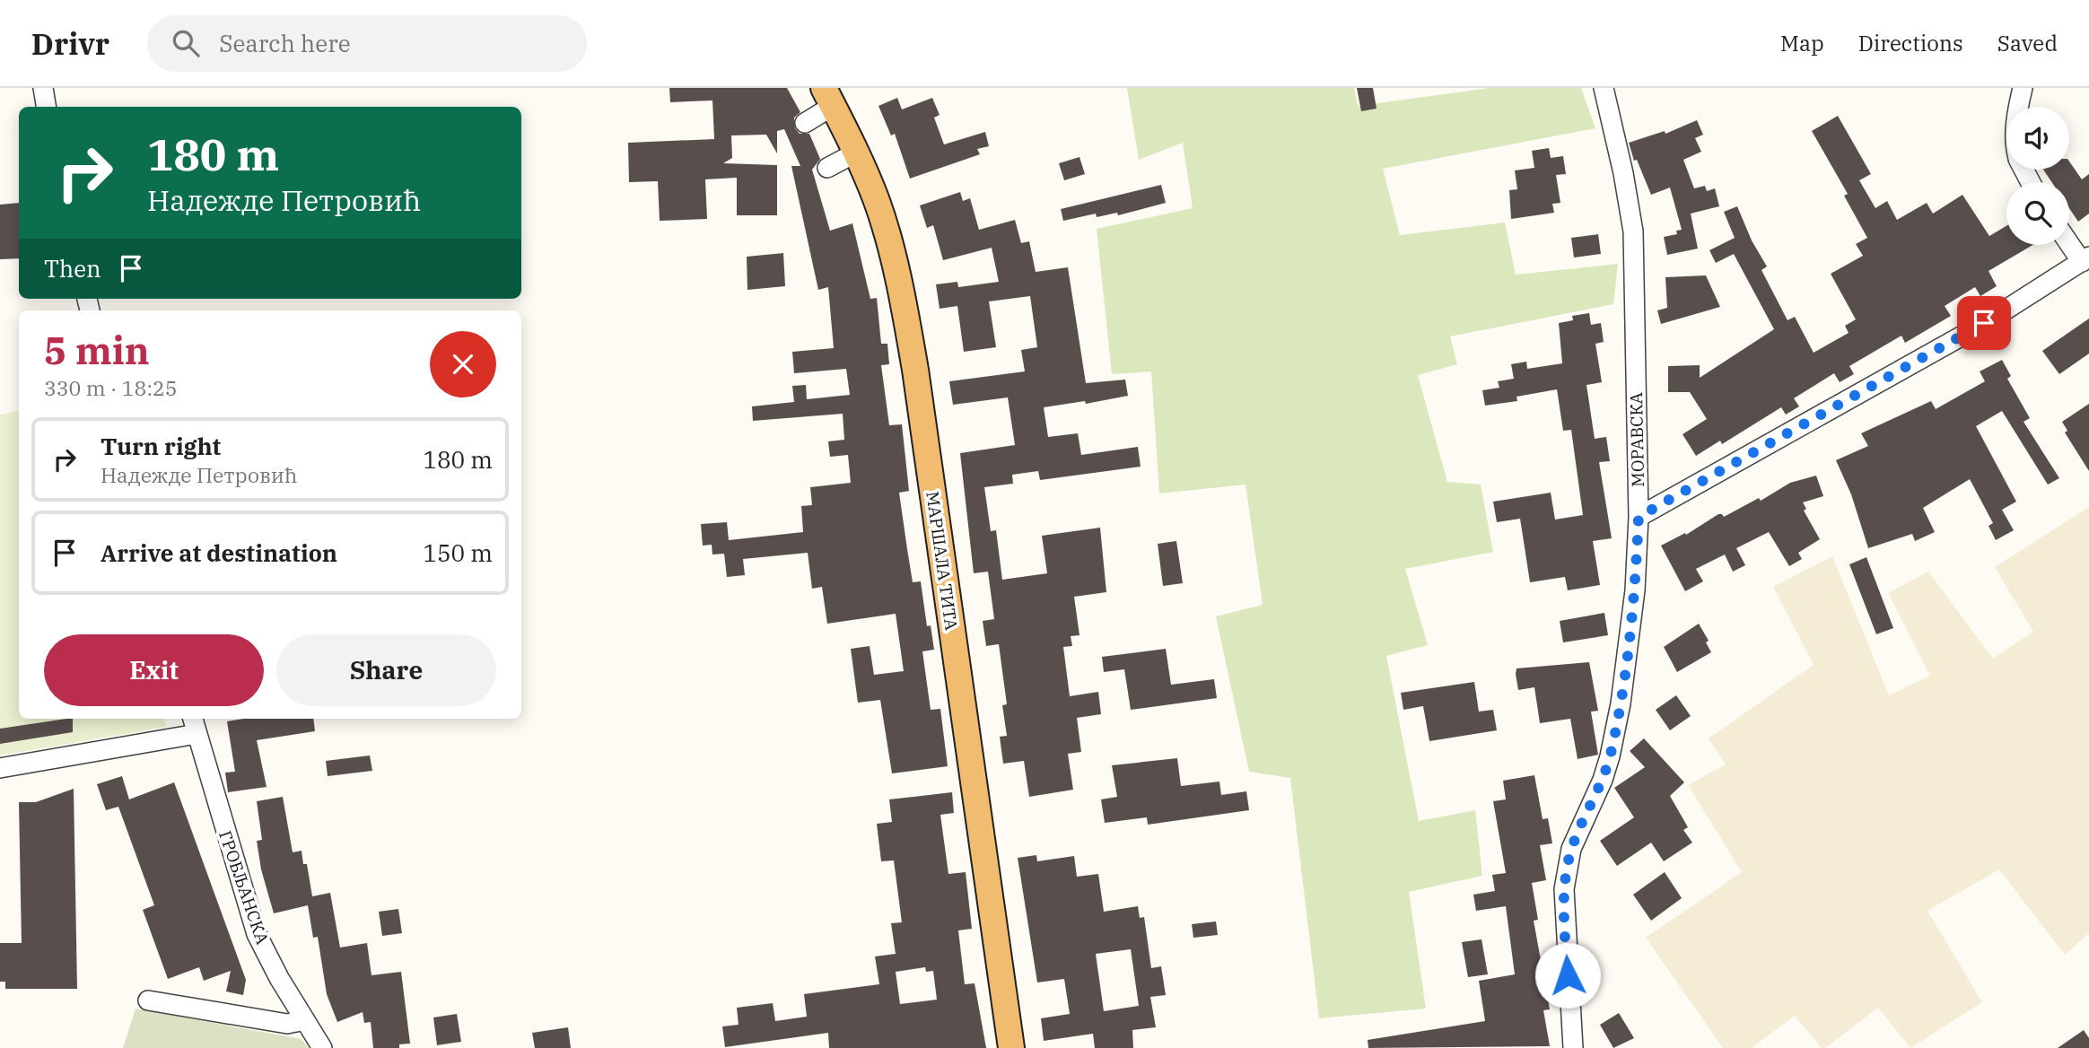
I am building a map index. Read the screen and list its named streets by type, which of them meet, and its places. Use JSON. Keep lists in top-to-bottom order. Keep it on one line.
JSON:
{"streets":{"main road":["МАРШАЛА ТИТА"],"street":["МОРАВСКА","ГРОБЉАНСКА"]},"page":{"header":"Drivr","search":"Search here","nav":["Map","Directions","Saved"],"turn":["180 m","Надежде Петровић"],"then":"Then","heading":["5 min","330 m · 18:25"],"list":[{"name":"Turn right","note":"Надежде Петровић","value":"180 m"},{"name":"Arrive at destination","value":"150 m"}],"buttons":["Exit","Share"]}}
